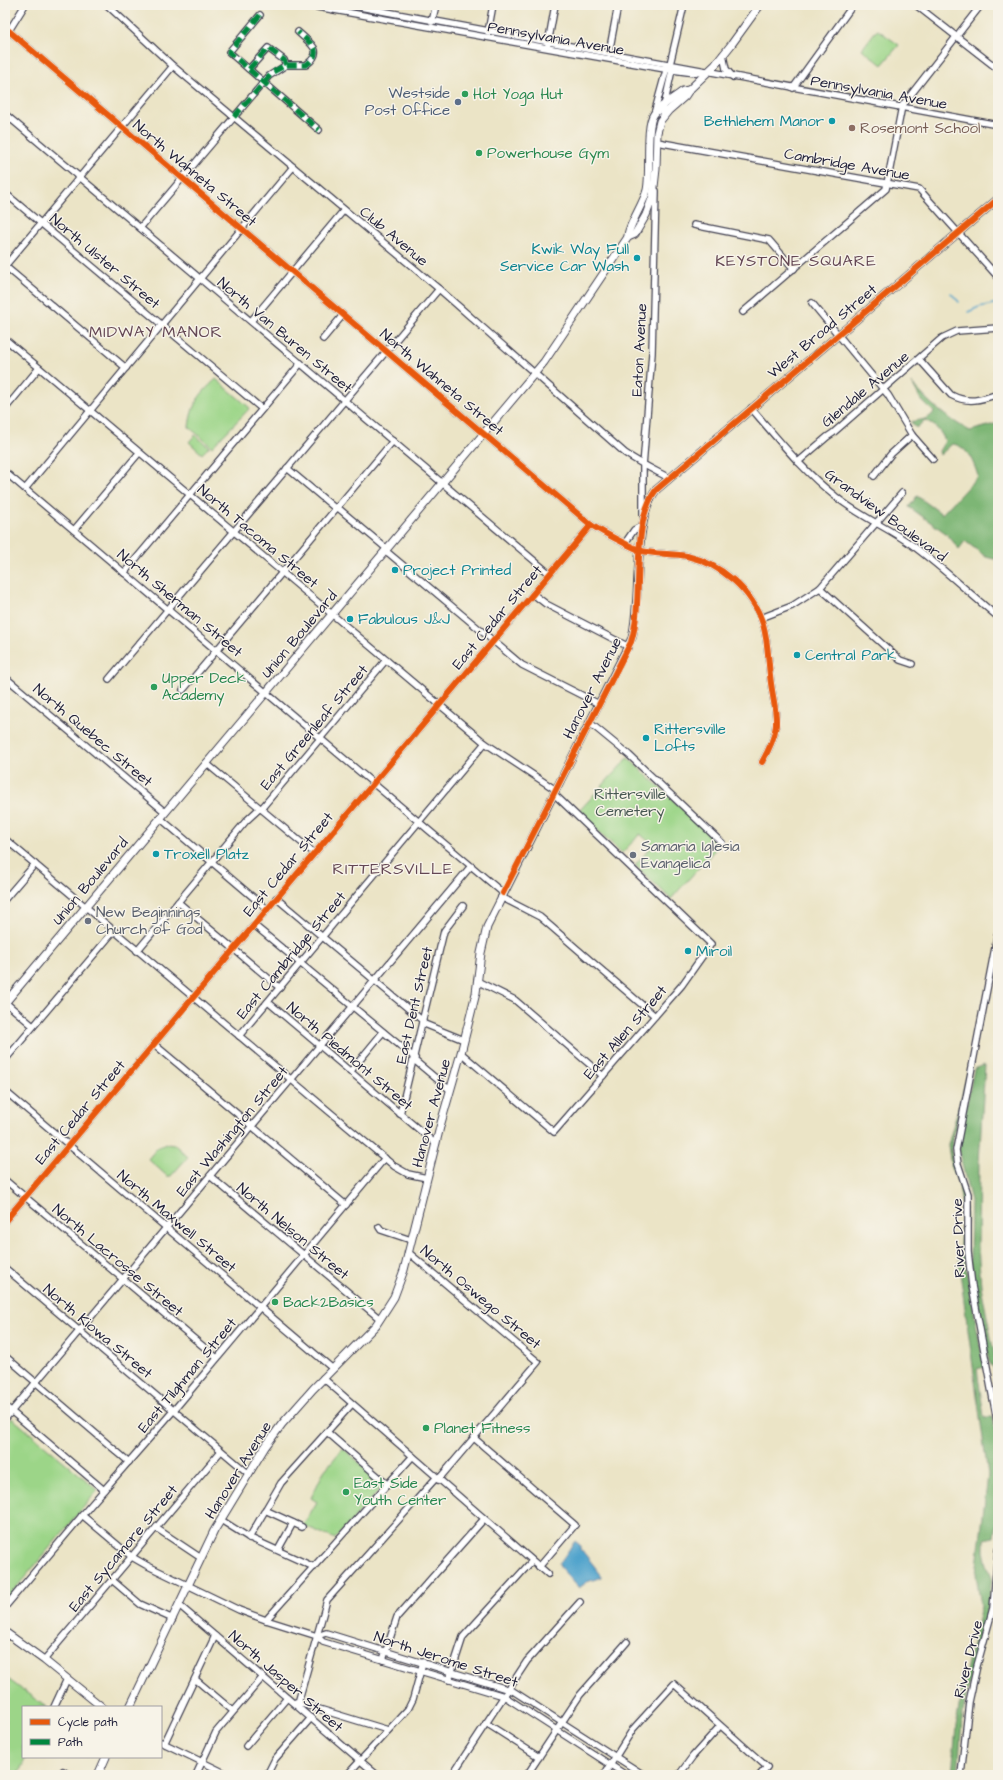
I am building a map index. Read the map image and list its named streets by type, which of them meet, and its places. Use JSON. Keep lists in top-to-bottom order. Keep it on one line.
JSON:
{"streets":{"main road":["West Broad Street","Union Boulevard","Hanover Avenue"],"street":["Pennsylvania Avenue","Cambridge Avenue","North Wahneta Street","Club Avenue","North Ulster Street","North Van Buren Street","Eaton Avenue","Glendale Avenue","Grandview Boulevard","North Tacoma Street","North Sherman Street","East Cedar Street","East Greenleaf Street","North Quebec Street","East Cambridge Street","East Dent Street","East Allen Street","North Piedmont Street","East Washington Street","North Maxwell Street","North Nelson Street","River Drive","North Lacrosse Street","North Oswego Street","North Kiowa Street","East Tilghman Street","East Sycamore Street","North Jerome Street","North Jasper Street"]},"crossings":[["Cambridge Avenue","West Broad Street"],["North Wahneta Street","East Cedar Street"],["North Wahneta Street","Union Boulevard"],["North Wahneta Street","Hanover Avenue"],["Club Avenue","West Broad Street"],["Club Avenue","Eaton Avenue"],["Club Avenue","Union Boulevard"],["West Broad Street","Grandview Boulevard"],["West Broad Street","Hanover Avenue"],["North Van Buren Street","East Cedar Street"],["North Van Buren Street","Union Boulevard"],["Eaton Avenue","Hanover Avenue"],["Glendale Avenue","Grandview Boulevard"],["North Tacoma Street","East Cedar Street"],["North Tacoma Street","Union Boulevard"],["North Tacoma Street","Hanover Avenue"],["North Tacoma Street","East Greenleaf Street"],["North Tacoma Street","East Cambridge Street"],["North Tacoma Street","East Allen Street"],["North Sherman Street","East Cedar Street"],["North Sherman Street","Union Boulevard"],["North Sherman Street","Hanover Avenue"],["North Sherman Street","East Greenleaf Street"],["North Sherman Street","East Cambridge Street"],["North Sherman Street","East Allen Street"],["North Sherman Street","East Washington Street"],["East Cedar Street","North Maxwell Street"],["East Cedar Street","North Lacrosse Street"],["Union Boulevard","North Quebec Street"],["Hanover Avenue","East Allen Street"],["Hanover Avenue","North Piedmont Street"],["Hanover Avenue","North Maxwell Street"],["Hanover Avenue","North Nelson Street"],["Hanover Avenue","North Oswego Street"],["Hanover Avenue","North Kiowa Street"],["Hanover Avenue","North Jerome Street"],["Hanover Avenue","North Jasper Street"],["East Cambridge Street","North Piedmont Street"],["East Dent Street","North Piedmont Street"],["North Piedmont Street","East Washington Street"],["East Washington Street","North Maxwell Street"],["East Washington Street","North Nelson Street"],["East Washington Street","North Lacrosse Street"],["East Washington Street","North Kiowa Street"],["North Maxwell Street","East Tilghman Street"],["North Nelson Street","East Tilghman Street"],["North Lacrosse Street","East Tilghman Street"],["North Kiowa Street","East Tilghman Street"],["North Kiowa Street","East Sycamore Street"],["East Tilghman Street","North Jerome Street"],["East Sycamore Street","North Jerome Street"]],"districts":["KEYSTONE SQUARE","MIDWAY MANOR","RITTERSVILLE"],"parks":["Rittersville Cemetery"],"places":["Hot Yoga Hut","Westside Post Office","Bethlehem Manor","Rosemont School","Powerhouse Gym","Kwik Way Full Service Car Wash","Project Printed","Fabulous J&J","Central Park","Upper Deck Academy","Rittersville Lofts","Troxell Platz","Samaria Iglesia Evangelica","New Beginnings Church of God","Miroil","Back2Basics","Planet Fitness","East Side Youth Center"],"legend":["Cycle path","Path"]}
